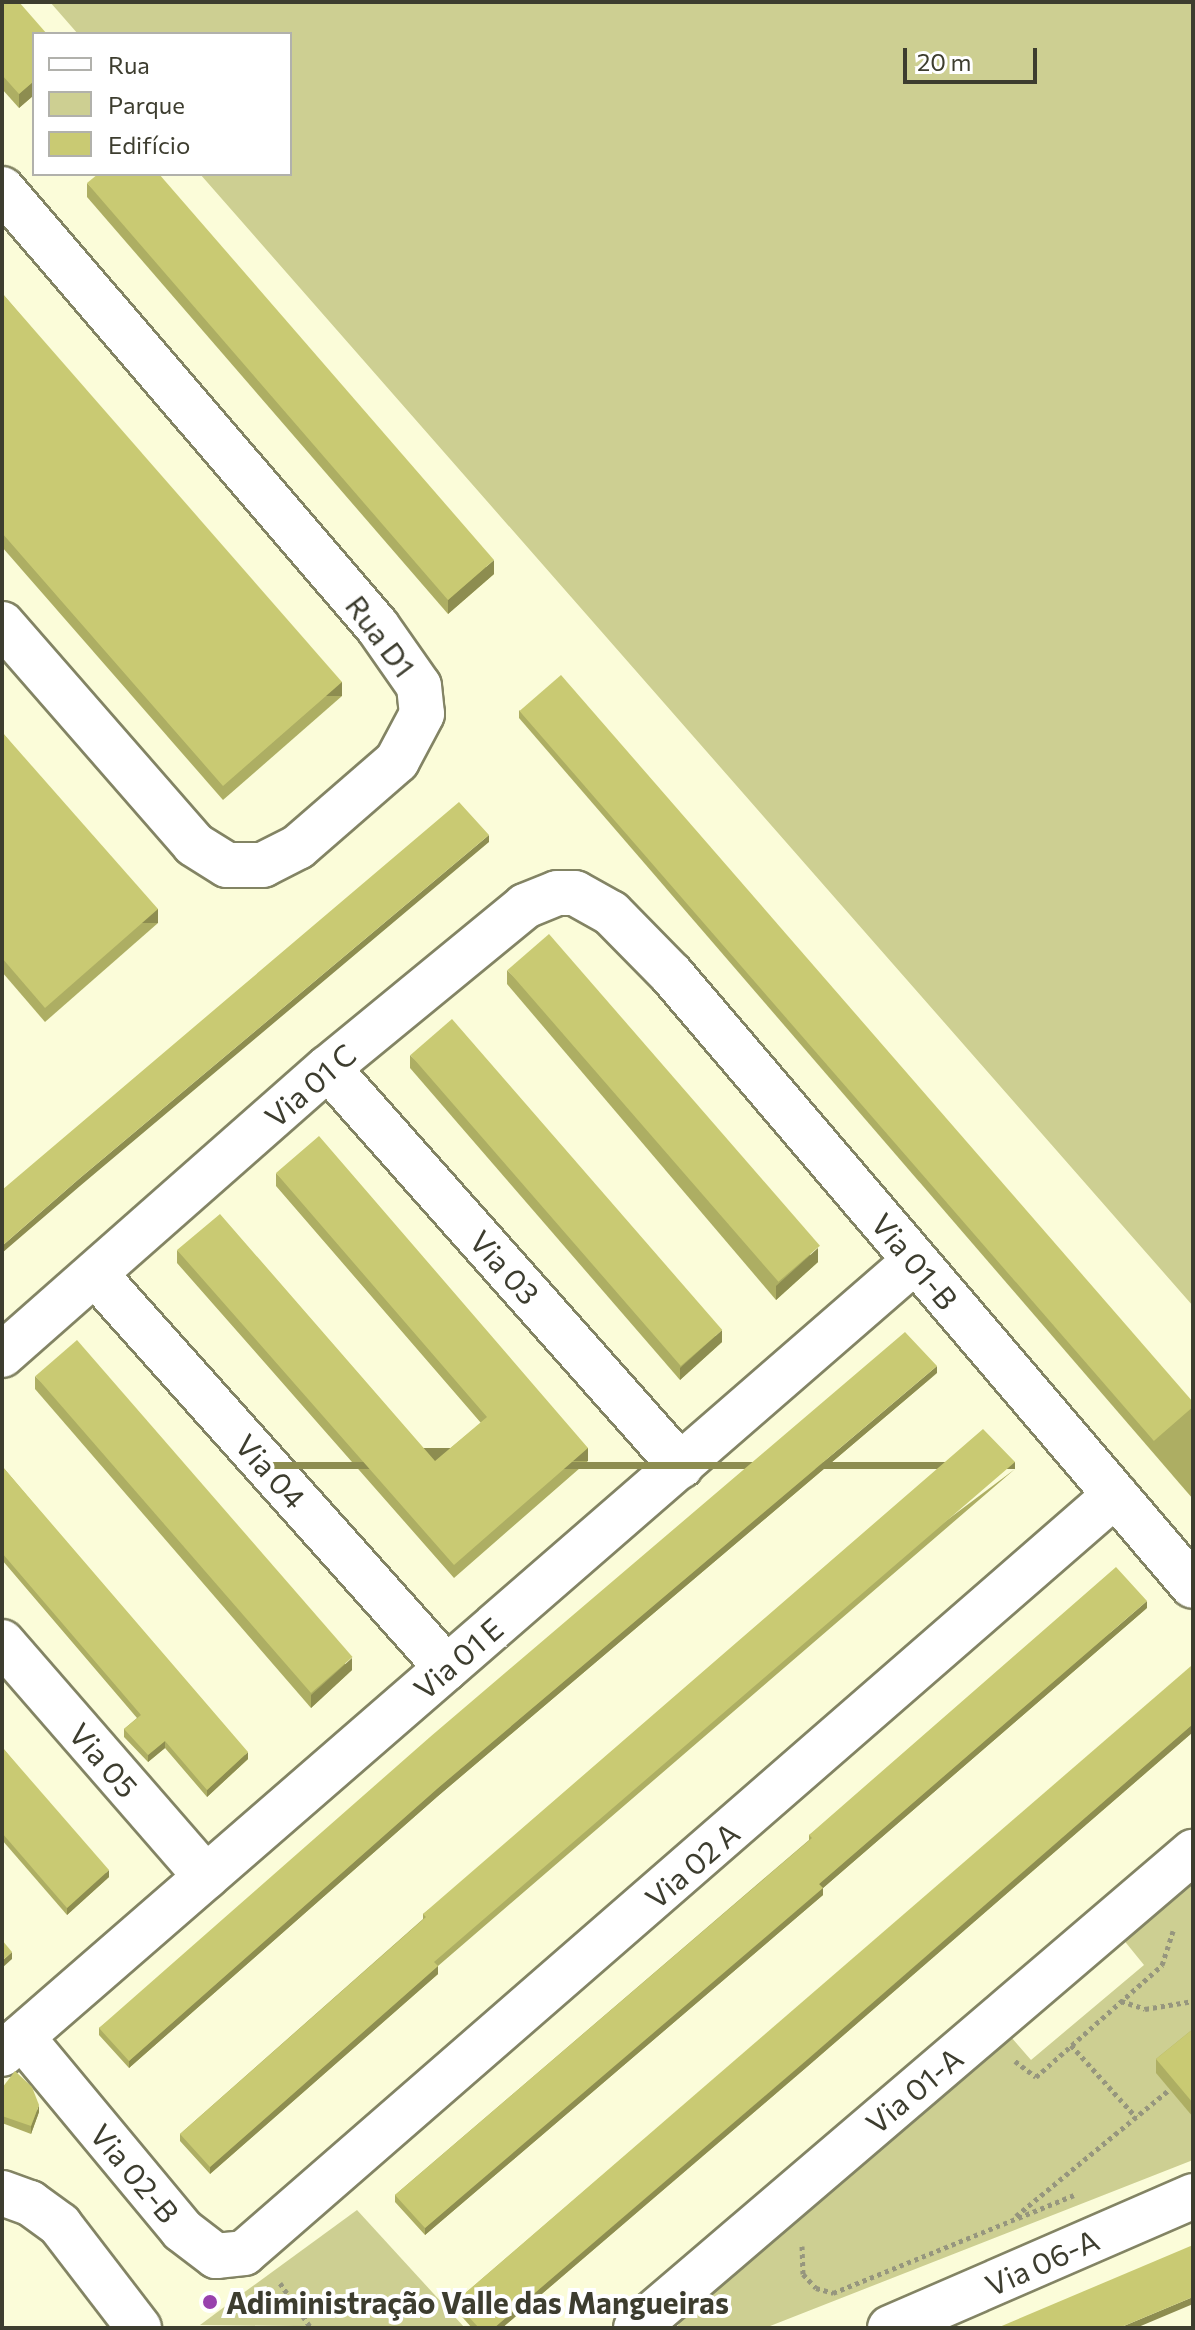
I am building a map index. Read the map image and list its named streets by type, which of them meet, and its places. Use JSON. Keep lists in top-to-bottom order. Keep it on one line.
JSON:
{"streets":{"street":["Rua D1","Via 01 C","Via 01-B","Via 03","Via 04","Via 01 E","Via 05","Via 02 A","Via 01-A","Via 02-B","Via 06-A"]},"crossings":[["Via 01 C","Via 01-B"],["Via 01 C","Via 03"],["Via 01 C","Via 04"],["Via 01-B","Via 01 E"],["Via 01-B","Via 02 A"],["Via 03","Via 01 E"],["Via 04","Via 01 E"],["Via 01 E","Via 05"],["Via 01 E","Via 02-B"],["Via 02 A","Via 02-B"]],"places":["Adiministração Valle das Mangueiras"],"legend":["Rua","Parque","Edifício"],"scale_bar":"20 m"}
